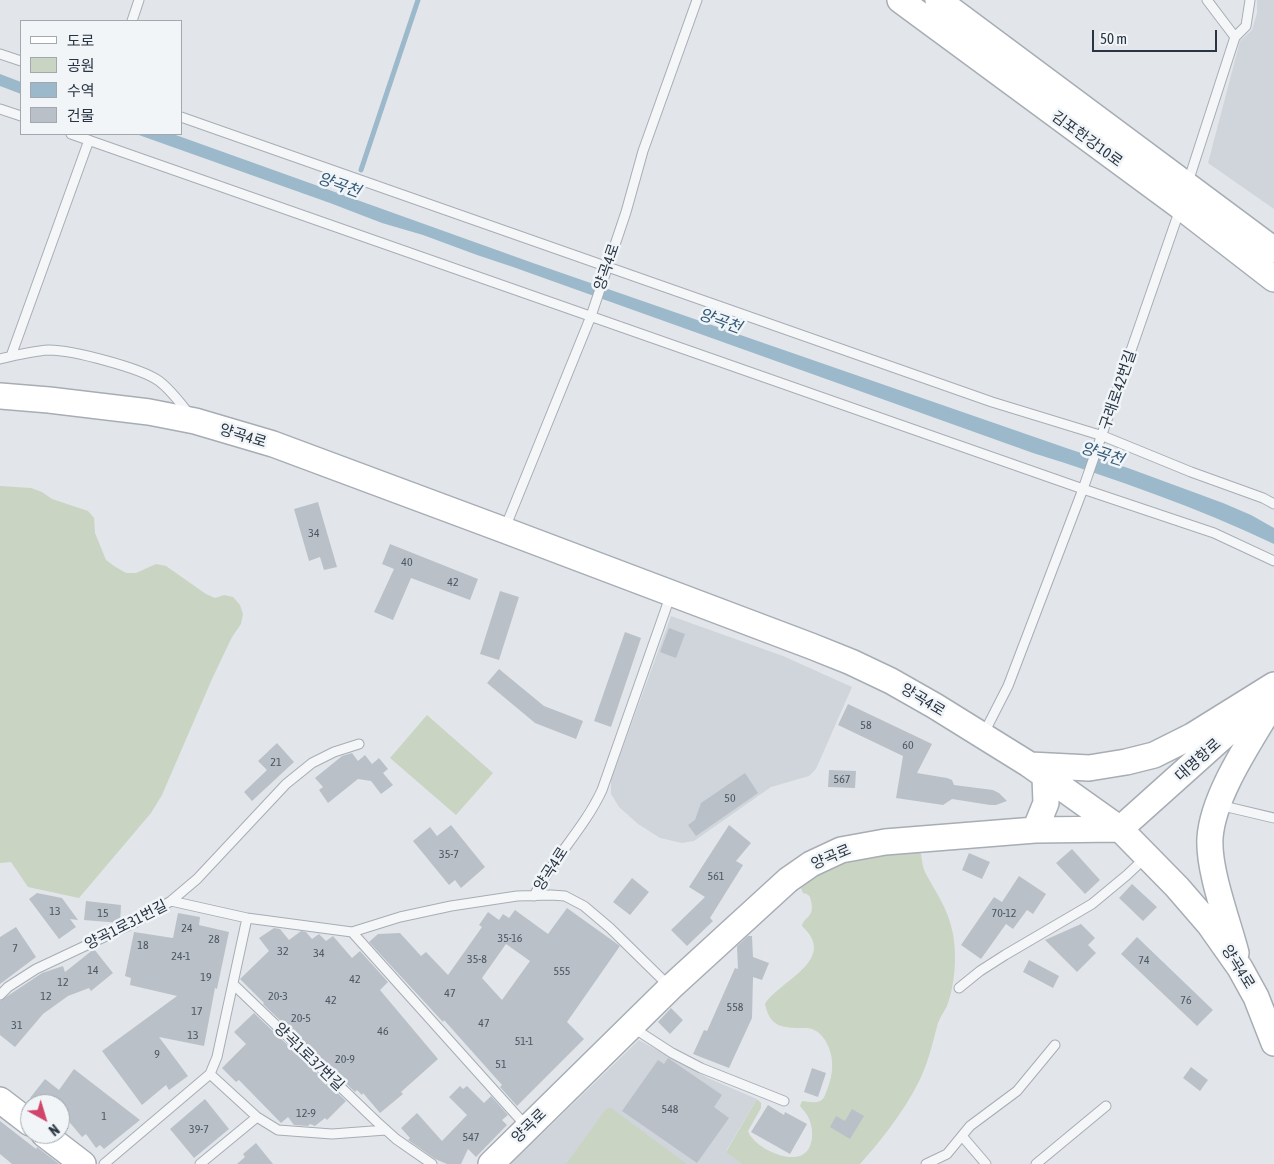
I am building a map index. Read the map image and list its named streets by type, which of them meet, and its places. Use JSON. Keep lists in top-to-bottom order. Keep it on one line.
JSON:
{"streets":{"street":["김포한강10로","양곡4로","대명항로","양곡로"],"lane":["구래로42번길","양곡1로31번길","양곡1로37번길"]},"crossings":[["김포한강10로","구래로42번길"],["양곡4로","구래로42번길"],["양곡4로","대명항로"],["양곡4로","양곡로"],["양곡4로","양곡1로31번길"],["대명항로","양곡로"],["양곡로","양곡1로31번길"]],"water":["양곡천"],"house_numbers":["34","40","42","58","60","21","567","50","35-7","561","13","15","70-12","24","35-16","28","18","7","32","34","24-1","35-8","74","14","555","19","42","12","47","12","20-3","42","76","558","17","20-5","47","31","46","13","51-1","9","20-9","51","548","12-9","1","39-7","547"],"legend":["도로","공원","수역","건물"],"scale_bar":"50 m","north":"bottom right"}
